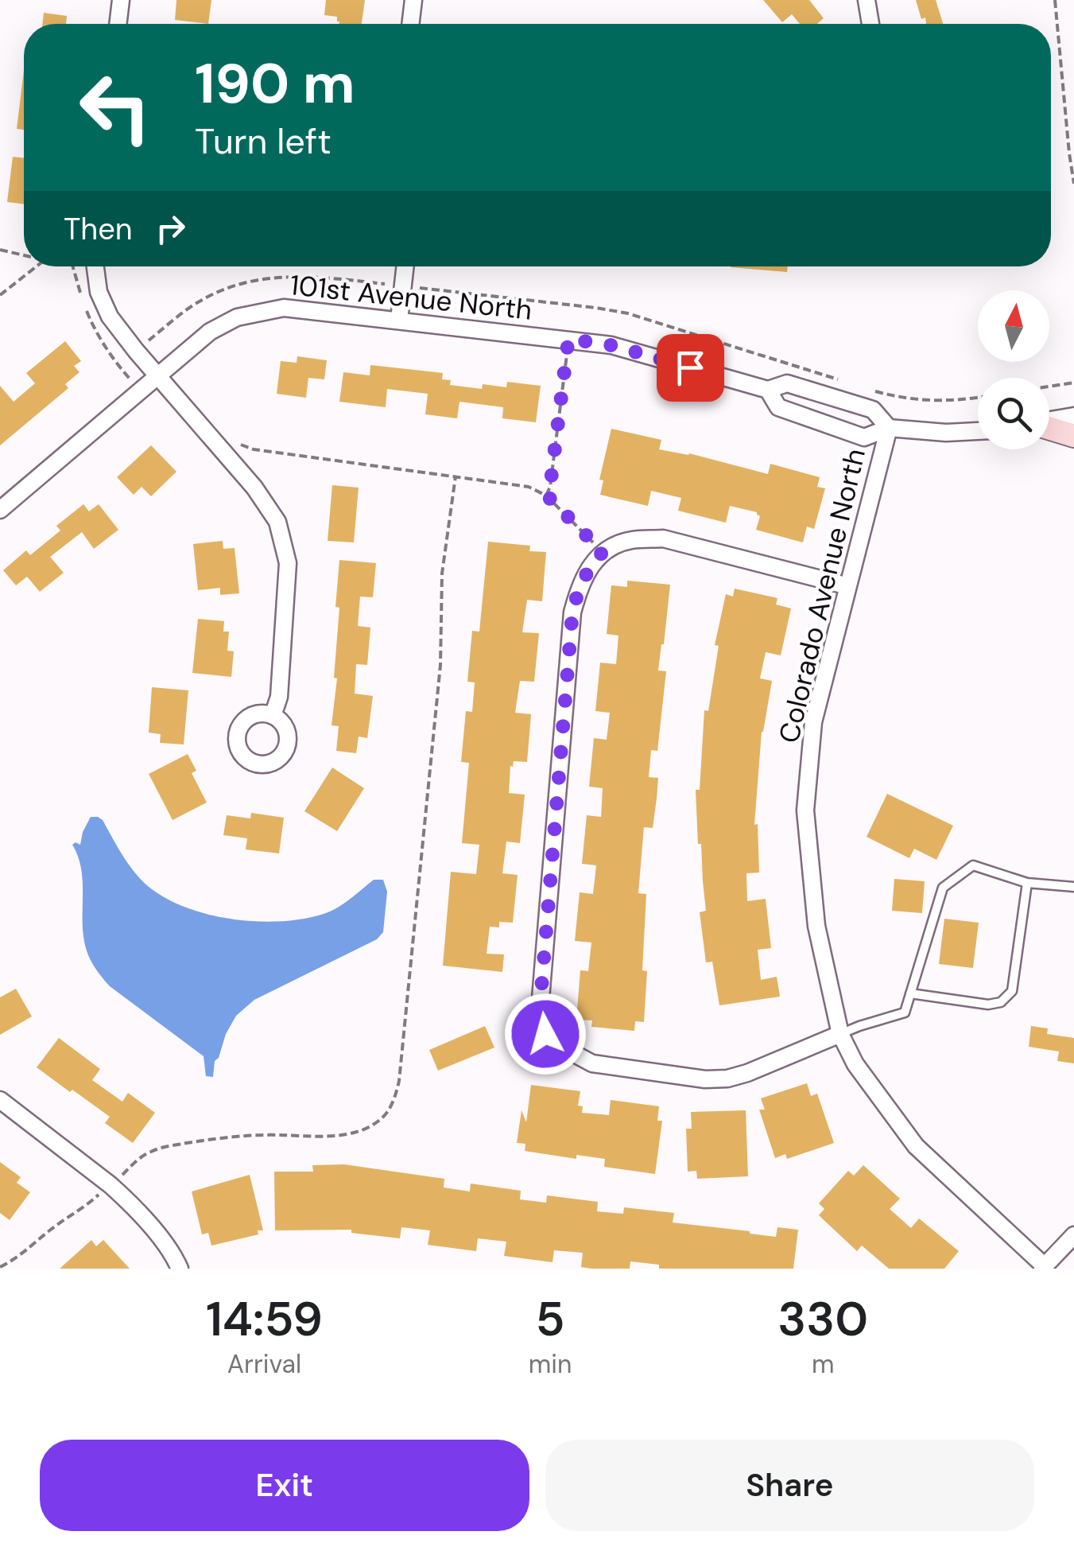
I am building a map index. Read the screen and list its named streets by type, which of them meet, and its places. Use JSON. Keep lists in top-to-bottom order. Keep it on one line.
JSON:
{"streets":{"street":["101st Avenue North","Colorado Avenue North"]},"crossings":[["101st Avenue North","Colorado Avenue North"]],"north":"top","page":{"turn":["190 m","Turn left"],"then":"Then","eta":["14:59","Arrival","5","min","330","m"],"buttons":["Exit","Share"]}}
